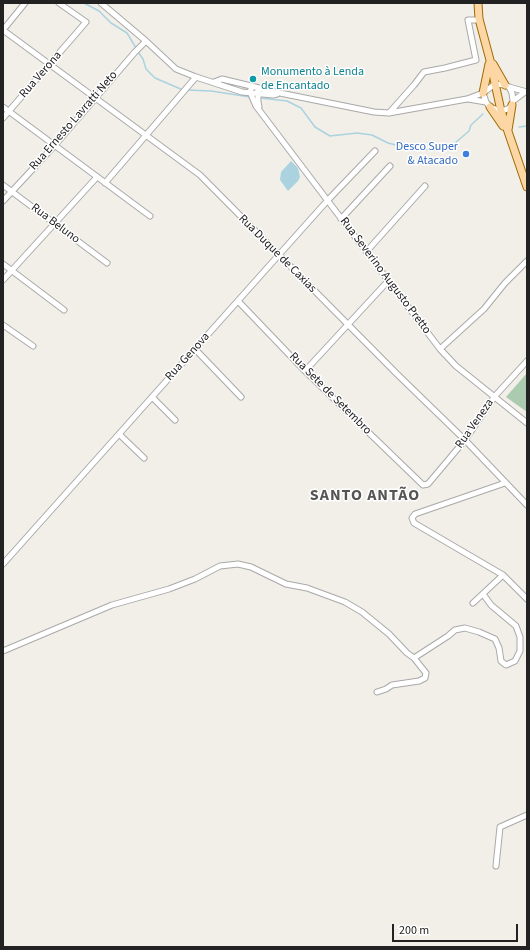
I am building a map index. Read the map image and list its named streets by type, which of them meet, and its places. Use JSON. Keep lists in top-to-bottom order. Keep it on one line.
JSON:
{"streets":{"street":["Rua Verona","Rua Ernesto Lavratti Neto","Rua Beluno","Rua Duque de Caxias","Rua Severino Augusto Pretto","Rua Genova","Rua Sete de Setembro","Rua Veneza"]},"crossings":[["Rua Verona","Rua Duque de Caxias"],["Rua Ernesto Lavratti Neto","Rua Beluno"],["Rua Ernesto Lavratti Neto","Rua Duque de Caxias"],["Rua Duque de Caxias","Rua Genova"],["Rua Duque de Caxias","Rua Veneza"],["Rua Severino Augusto Pretto","Rua Genova"],["Rua Severino Augusto Pretto","Rua Veneza"],["Rua Genova","Rua Sete de Setembro"],["Rua Sete de Setembro","Rua Veneza"]],"districts":["SANTO ANTÃO"],"places":["Monumento à Lenda de Encantado","Desco Super & Atacado"],"scale_bar":"200 m"}
